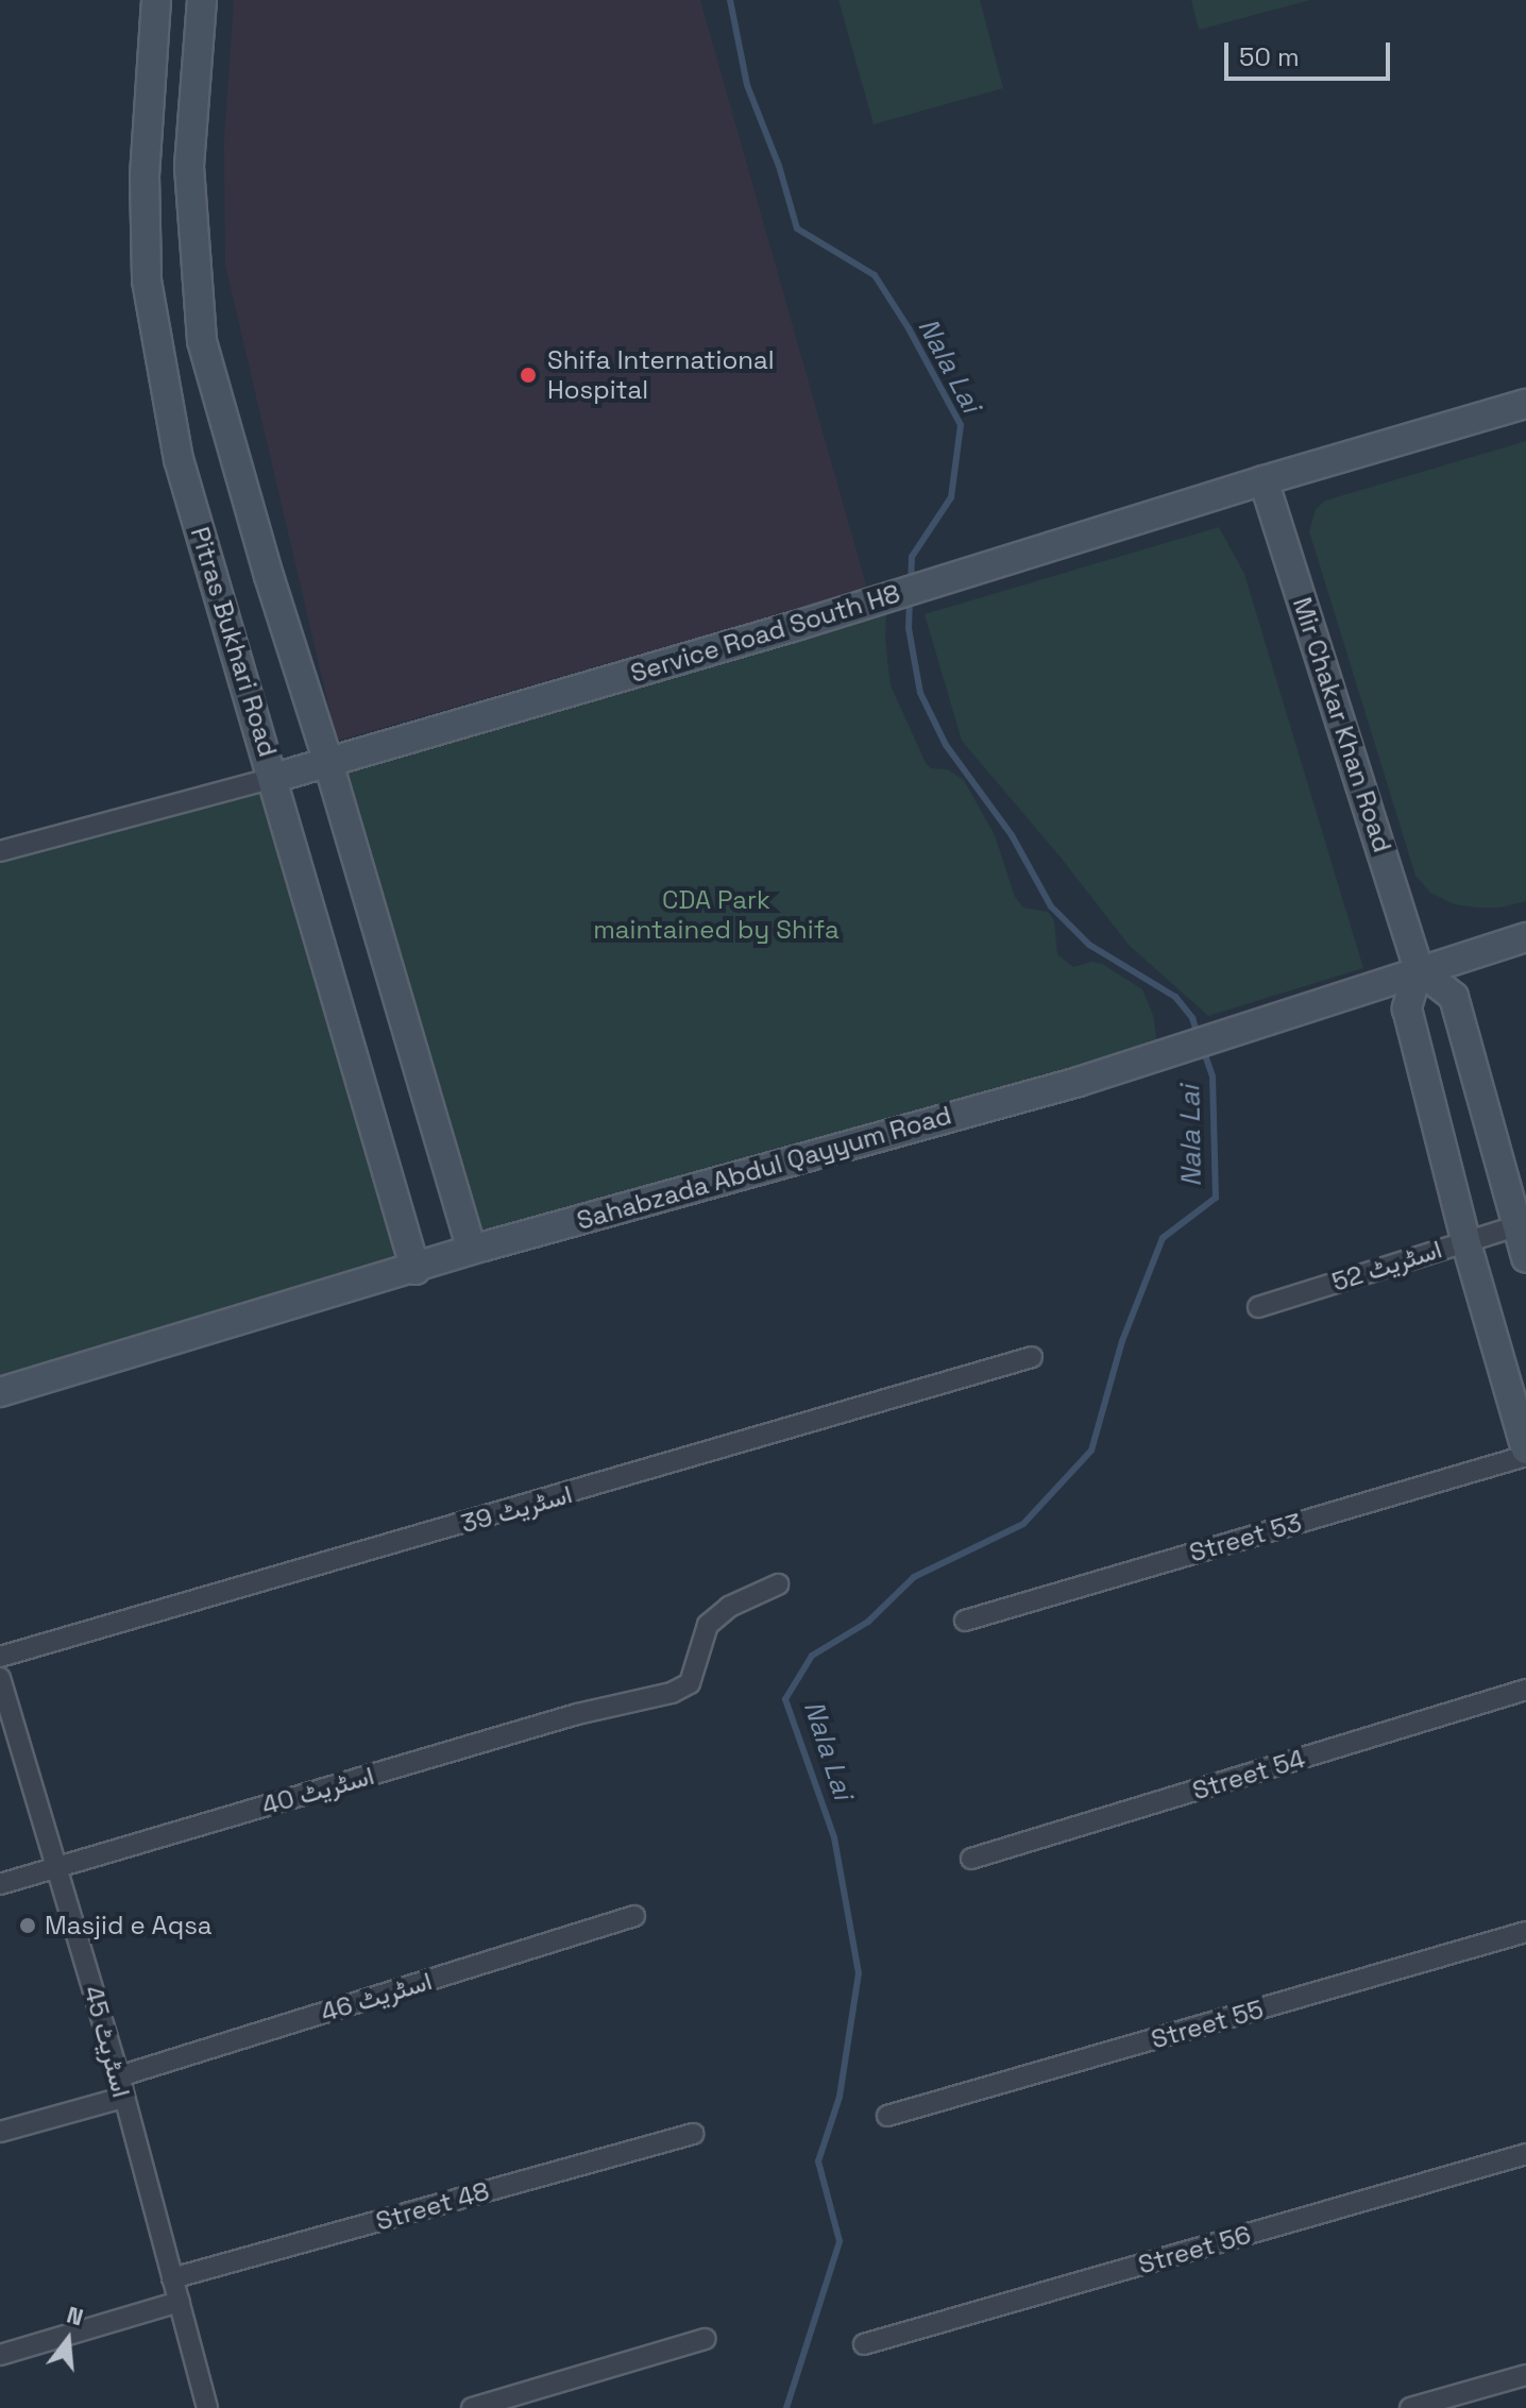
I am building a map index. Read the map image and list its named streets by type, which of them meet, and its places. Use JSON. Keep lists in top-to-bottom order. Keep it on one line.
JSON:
{"streets":{"street":["Service Road South H8","Pitras Bukhari Road","Mir Chakar Khan Road","Sahabzada Abdul Qayyum Road","اسٹریٹ 52","اسٹریٹ 39","Street 53","Street 54","اسٹریٹ 40","اسٹریٹ 46","Street 55","اسٹریٹ 45","Street 48","Street 56"]},"crossings":[["Service Road South H8","Pitras Bukhari Road"],["Service Road South H8","Mir Chakar Khan Road"],["Pitras Bukhari Road","Sahabzada Abdul Qayyum Road"],["Mir Chakar Khan Road","Sahabzada Abdul Qayyum Road"],["اسٹریٹ 40","اسٹریٹ 45"],["اسٹریٹ 46","اسٹریٹ 45"],["اسٹریٹ 45","Street 48"]],"water":["Nala Lai"],"parks":["CDA Park maintained by Shifa"],"places":["Shifa International Hospital","Masjid e Aqsa"],"scale_bar":"50 m","north":"top"}
